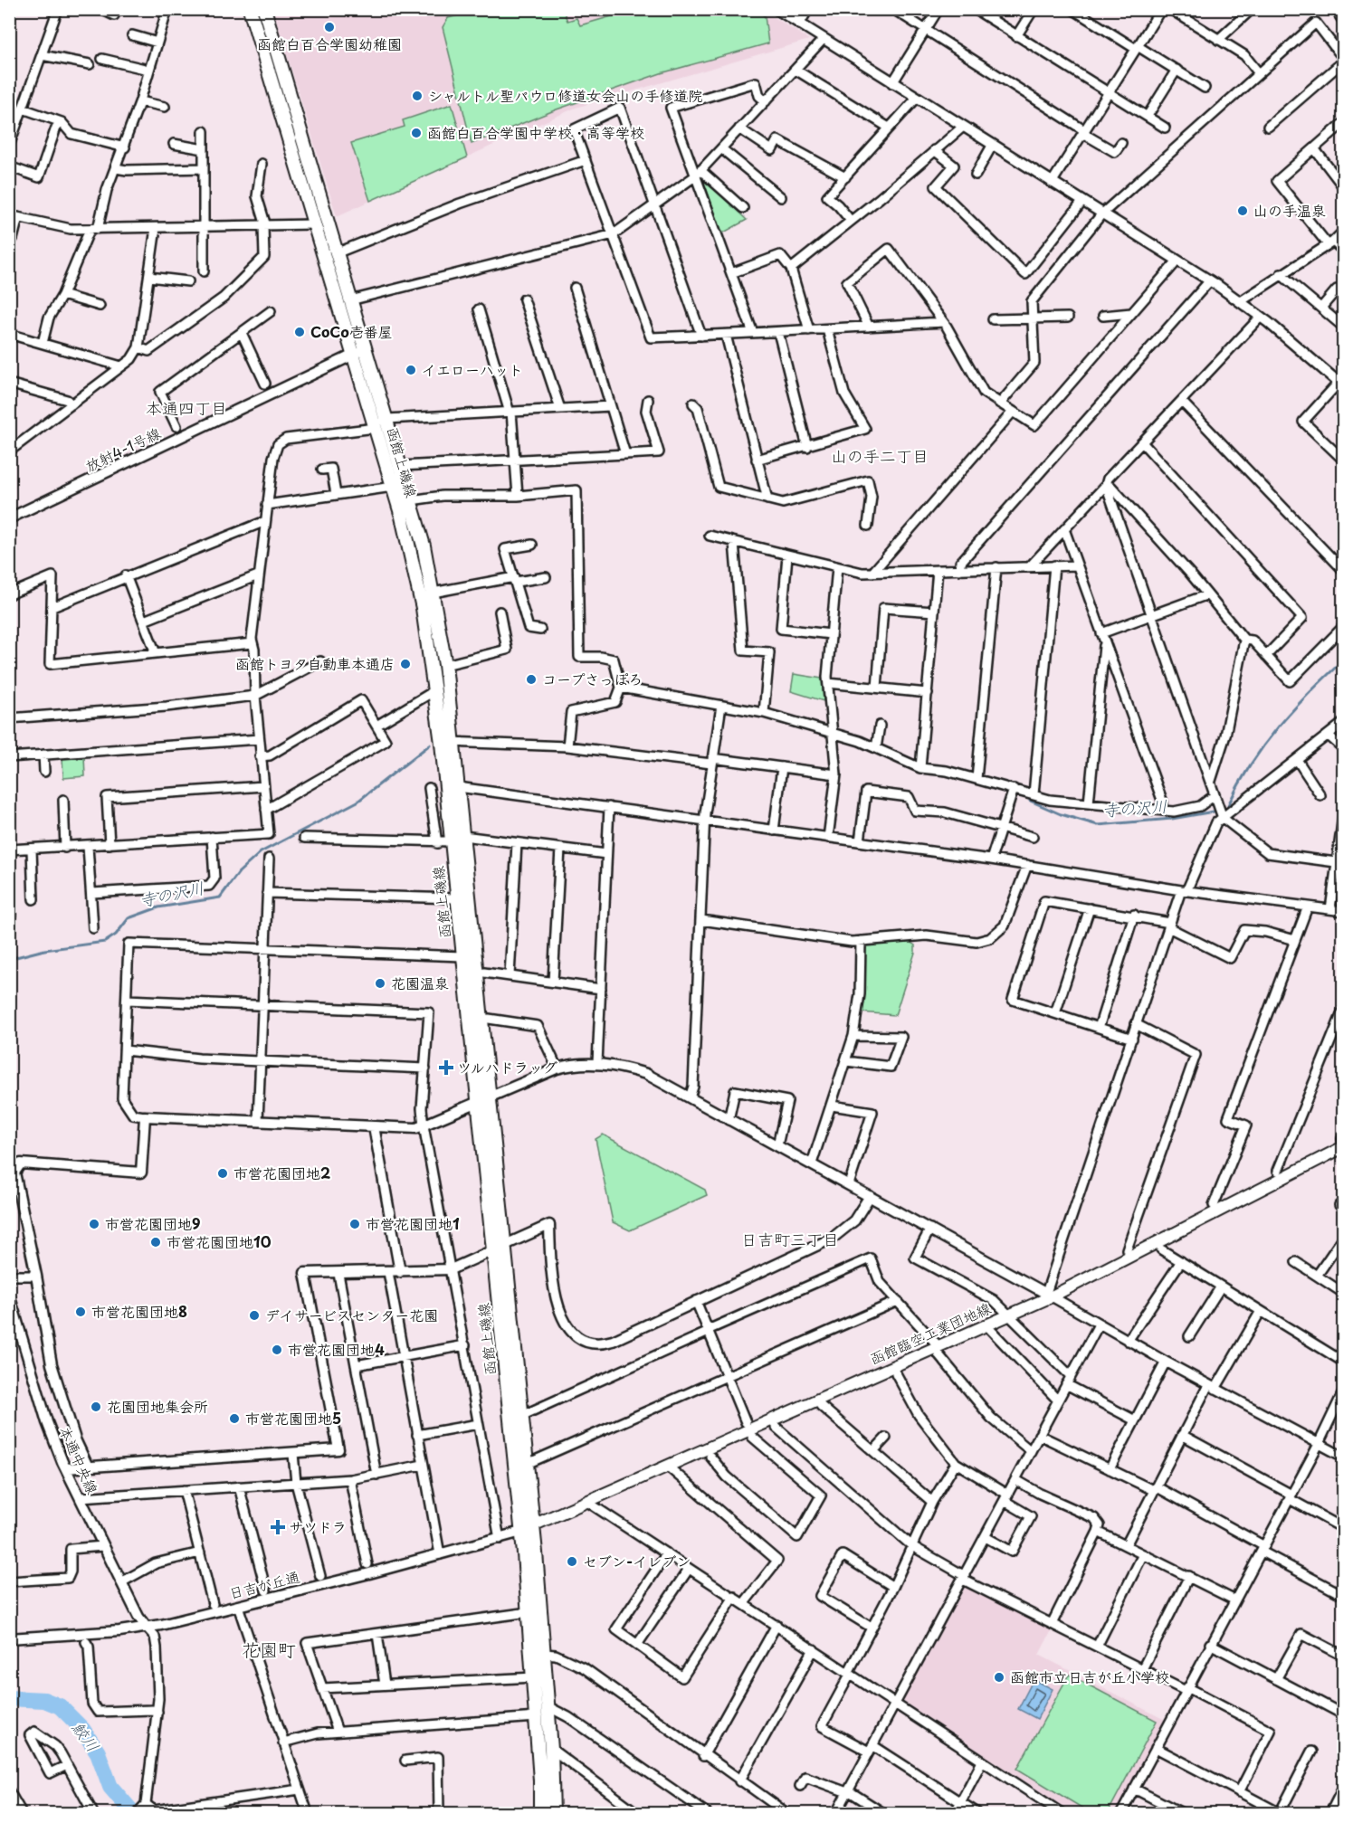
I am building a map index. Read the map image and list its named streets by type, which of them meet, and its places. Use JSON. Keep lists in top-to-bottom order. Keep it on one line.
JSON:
{"streets":{"main road":["函館上磯線","函館臨空工業団地線"],"street":["放射4-1号線","本通中央線","日吉が丘通"]},"crossings":[["放射4-1号線","函館上磯線"],["函館上磯線","函館臨空工業団地線"],["函館上磯線","日吉が丘通"],["函館臨空工業団地線","日吉が丘通"],["本通中央線","日吉が丘通"]],"districts":["本通四丁目","山の手二丁目","日吉町三丁目","花園町"],"water":["寺の沢川","鮫川"],"places":{"other":["函館白百合学園幼稚園","シャルトル聖パウロ修道女会山の手修道院","函館白百合学園中学校・高等学校","山の手温泉","CoCo壱番屋","イエローハット","函館トヨタ自動車本通店","コープさっぽろ","花園温泉","市営花園団地2","市営花園団地9","市営花園団地1","市営花園団地10","市営花園団地8","デイサービスセンター花園","市営花園団地4","花園団地集会所","市営花園団地5","セブン-イレブン","函館市立日吉が丘小学校"],"health":["ツルハドラッグ","サツドラ"]}}
